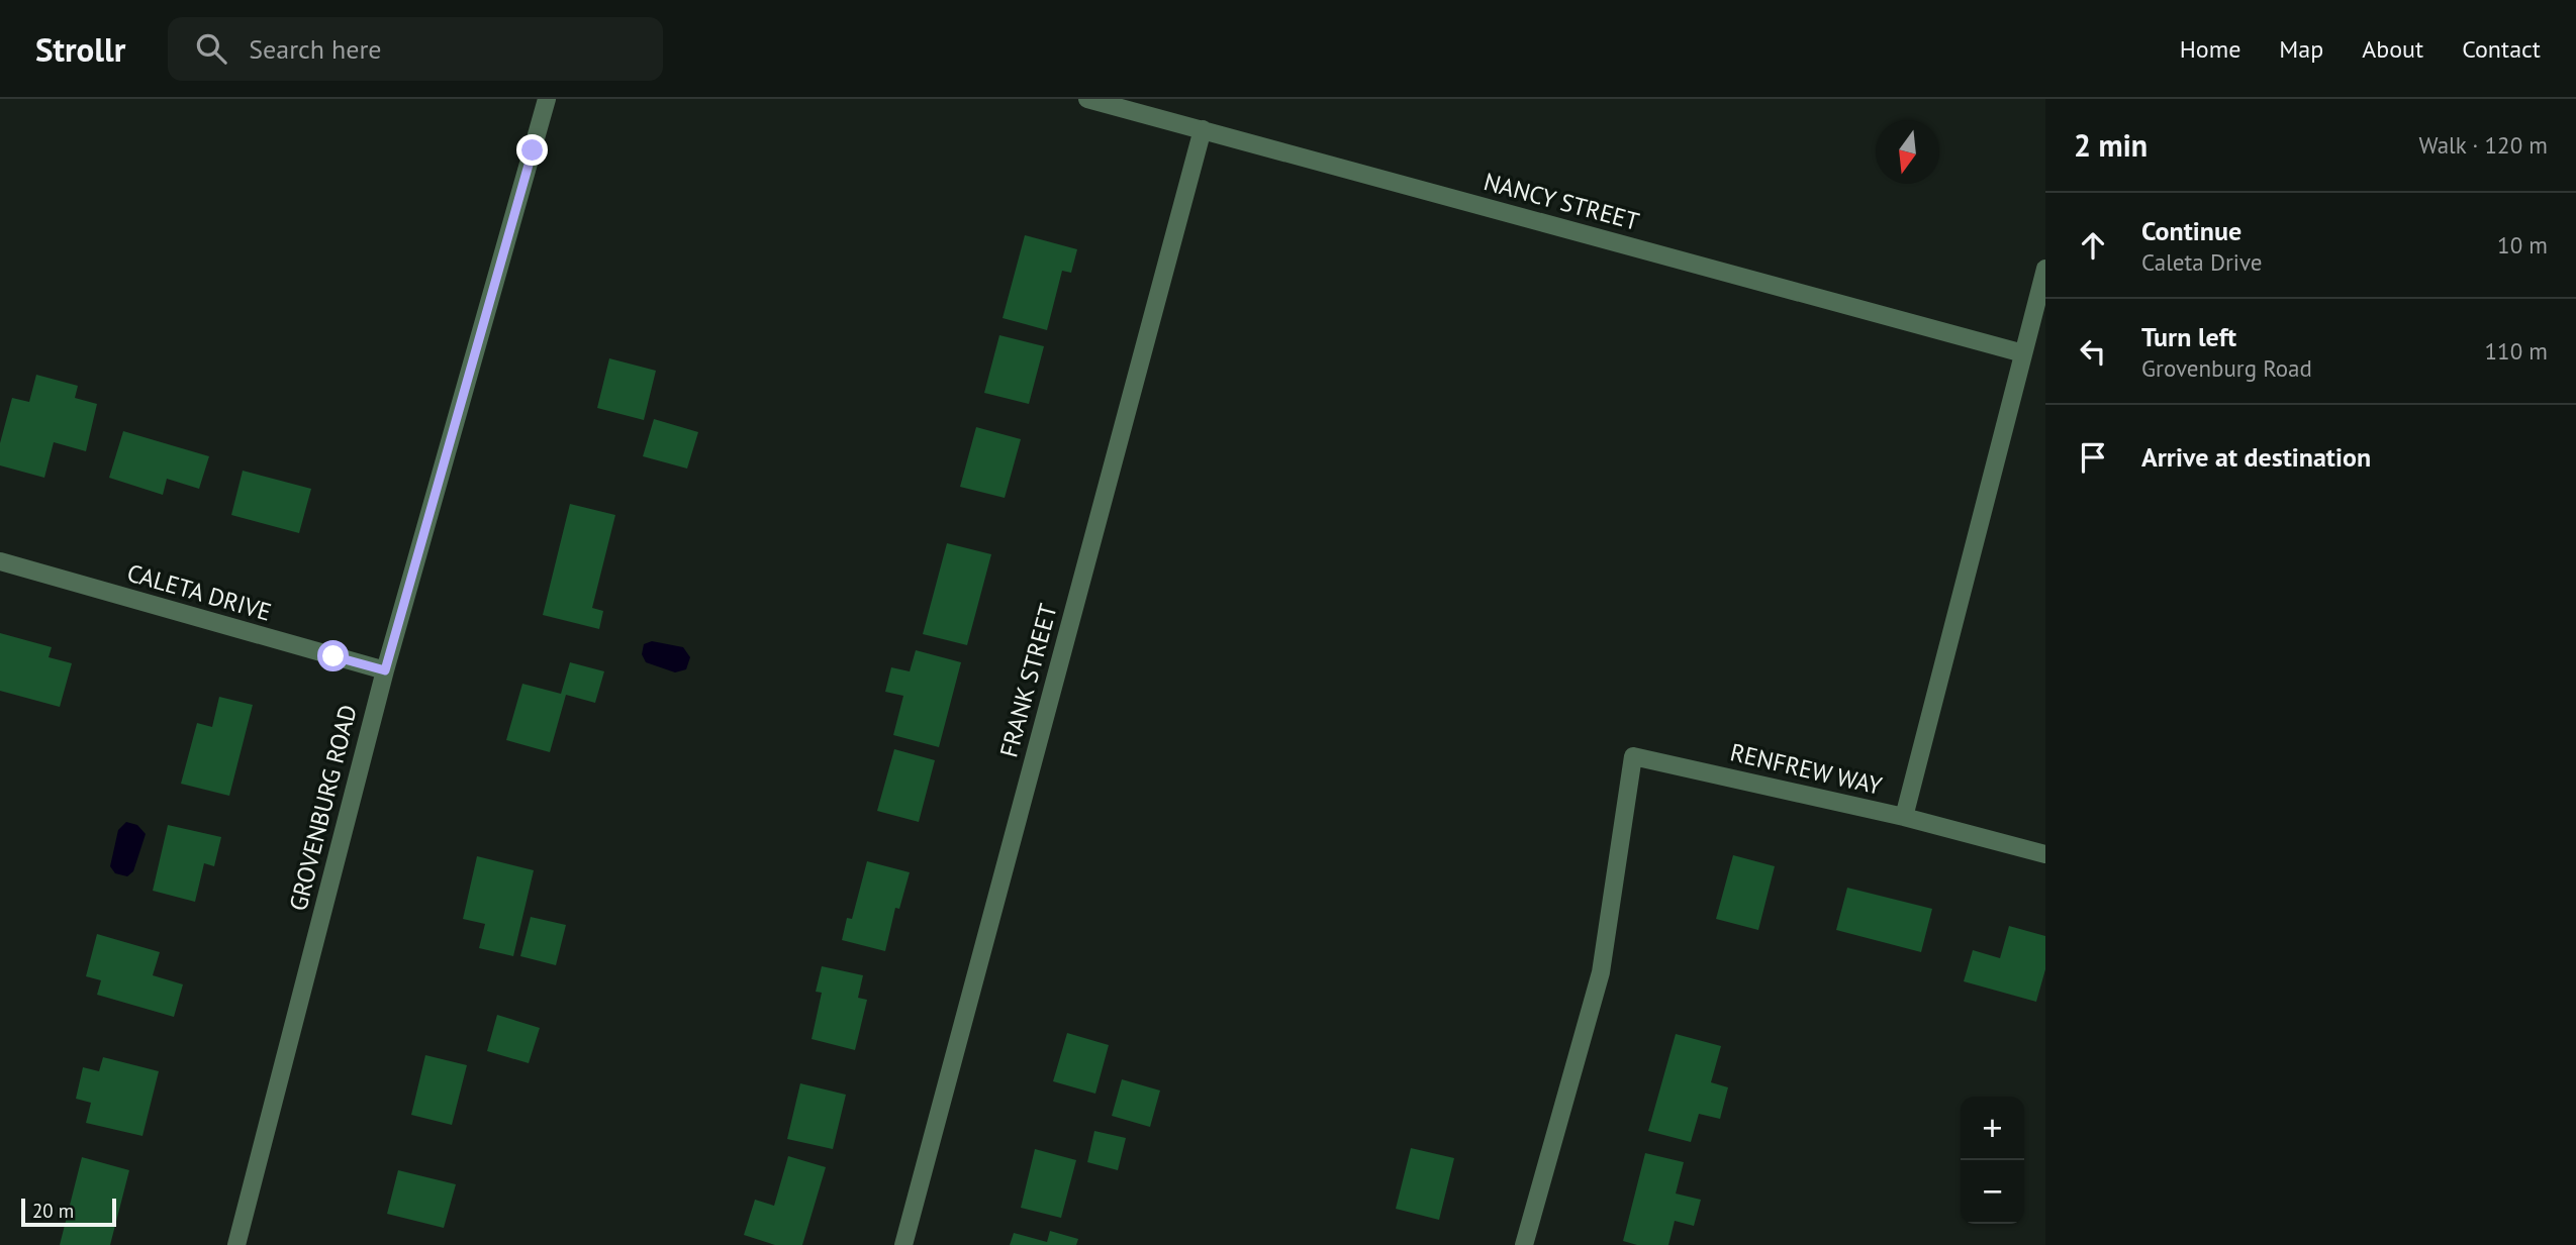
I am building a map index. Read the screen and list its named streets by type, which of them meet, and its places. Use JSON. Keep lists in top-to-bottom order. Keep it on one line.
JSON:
{"streets":{"street":["NANCY STREET","CALETA DRIVE","FRANK STREET","RENFREW WAY","GROVENBURG ROAD"]},"crossings":[["NANCY STREET","FRANK STREET"],["NANCY STREET","RENFREW WAY"],["CALETA DRIVE","GROVENBURG ROAD"]],"scale_bar":"20 m","north":"bottom","page":{"header":"Strollr","search":"Search here","nav":["Home","Map","About","Contact"],"heading":["2 min","Walk · 120 m"],"list":[["Continue","Caleta Drive","10 m"],["Turn left","Grovenburg Road","110 m"],"Arrive at destination"],"map_buttons":["+","−"],"scale":"20 m"}}
